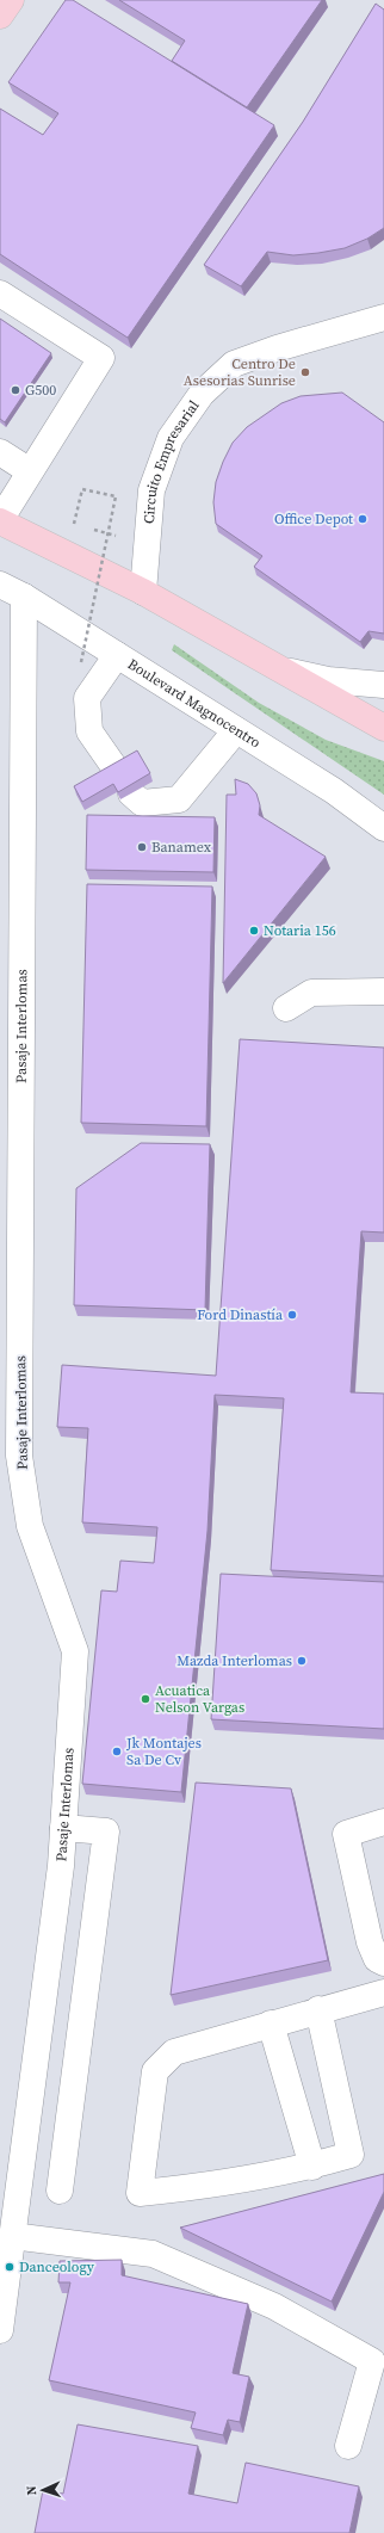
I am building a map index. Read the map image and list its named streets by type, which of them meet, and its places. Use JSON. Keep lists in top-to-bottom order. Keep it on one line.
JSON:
{"streets":{"street":["Circuito Empresarial","Boulevard Magnocentro","Pasaje Interlomas"]},"crossings":[["Boulevard Magnocentro","Pasaje Interlomas"]],"places":["Centro De Asesorias Sunrise","G500","Office Depot","Banamex","Notaria 156","Ford Dinastía","Mazda Interlomas","Acuatica Nelson Vargas","Jk Montajes Sa De Cv","Danceology"],"north":"left"}
